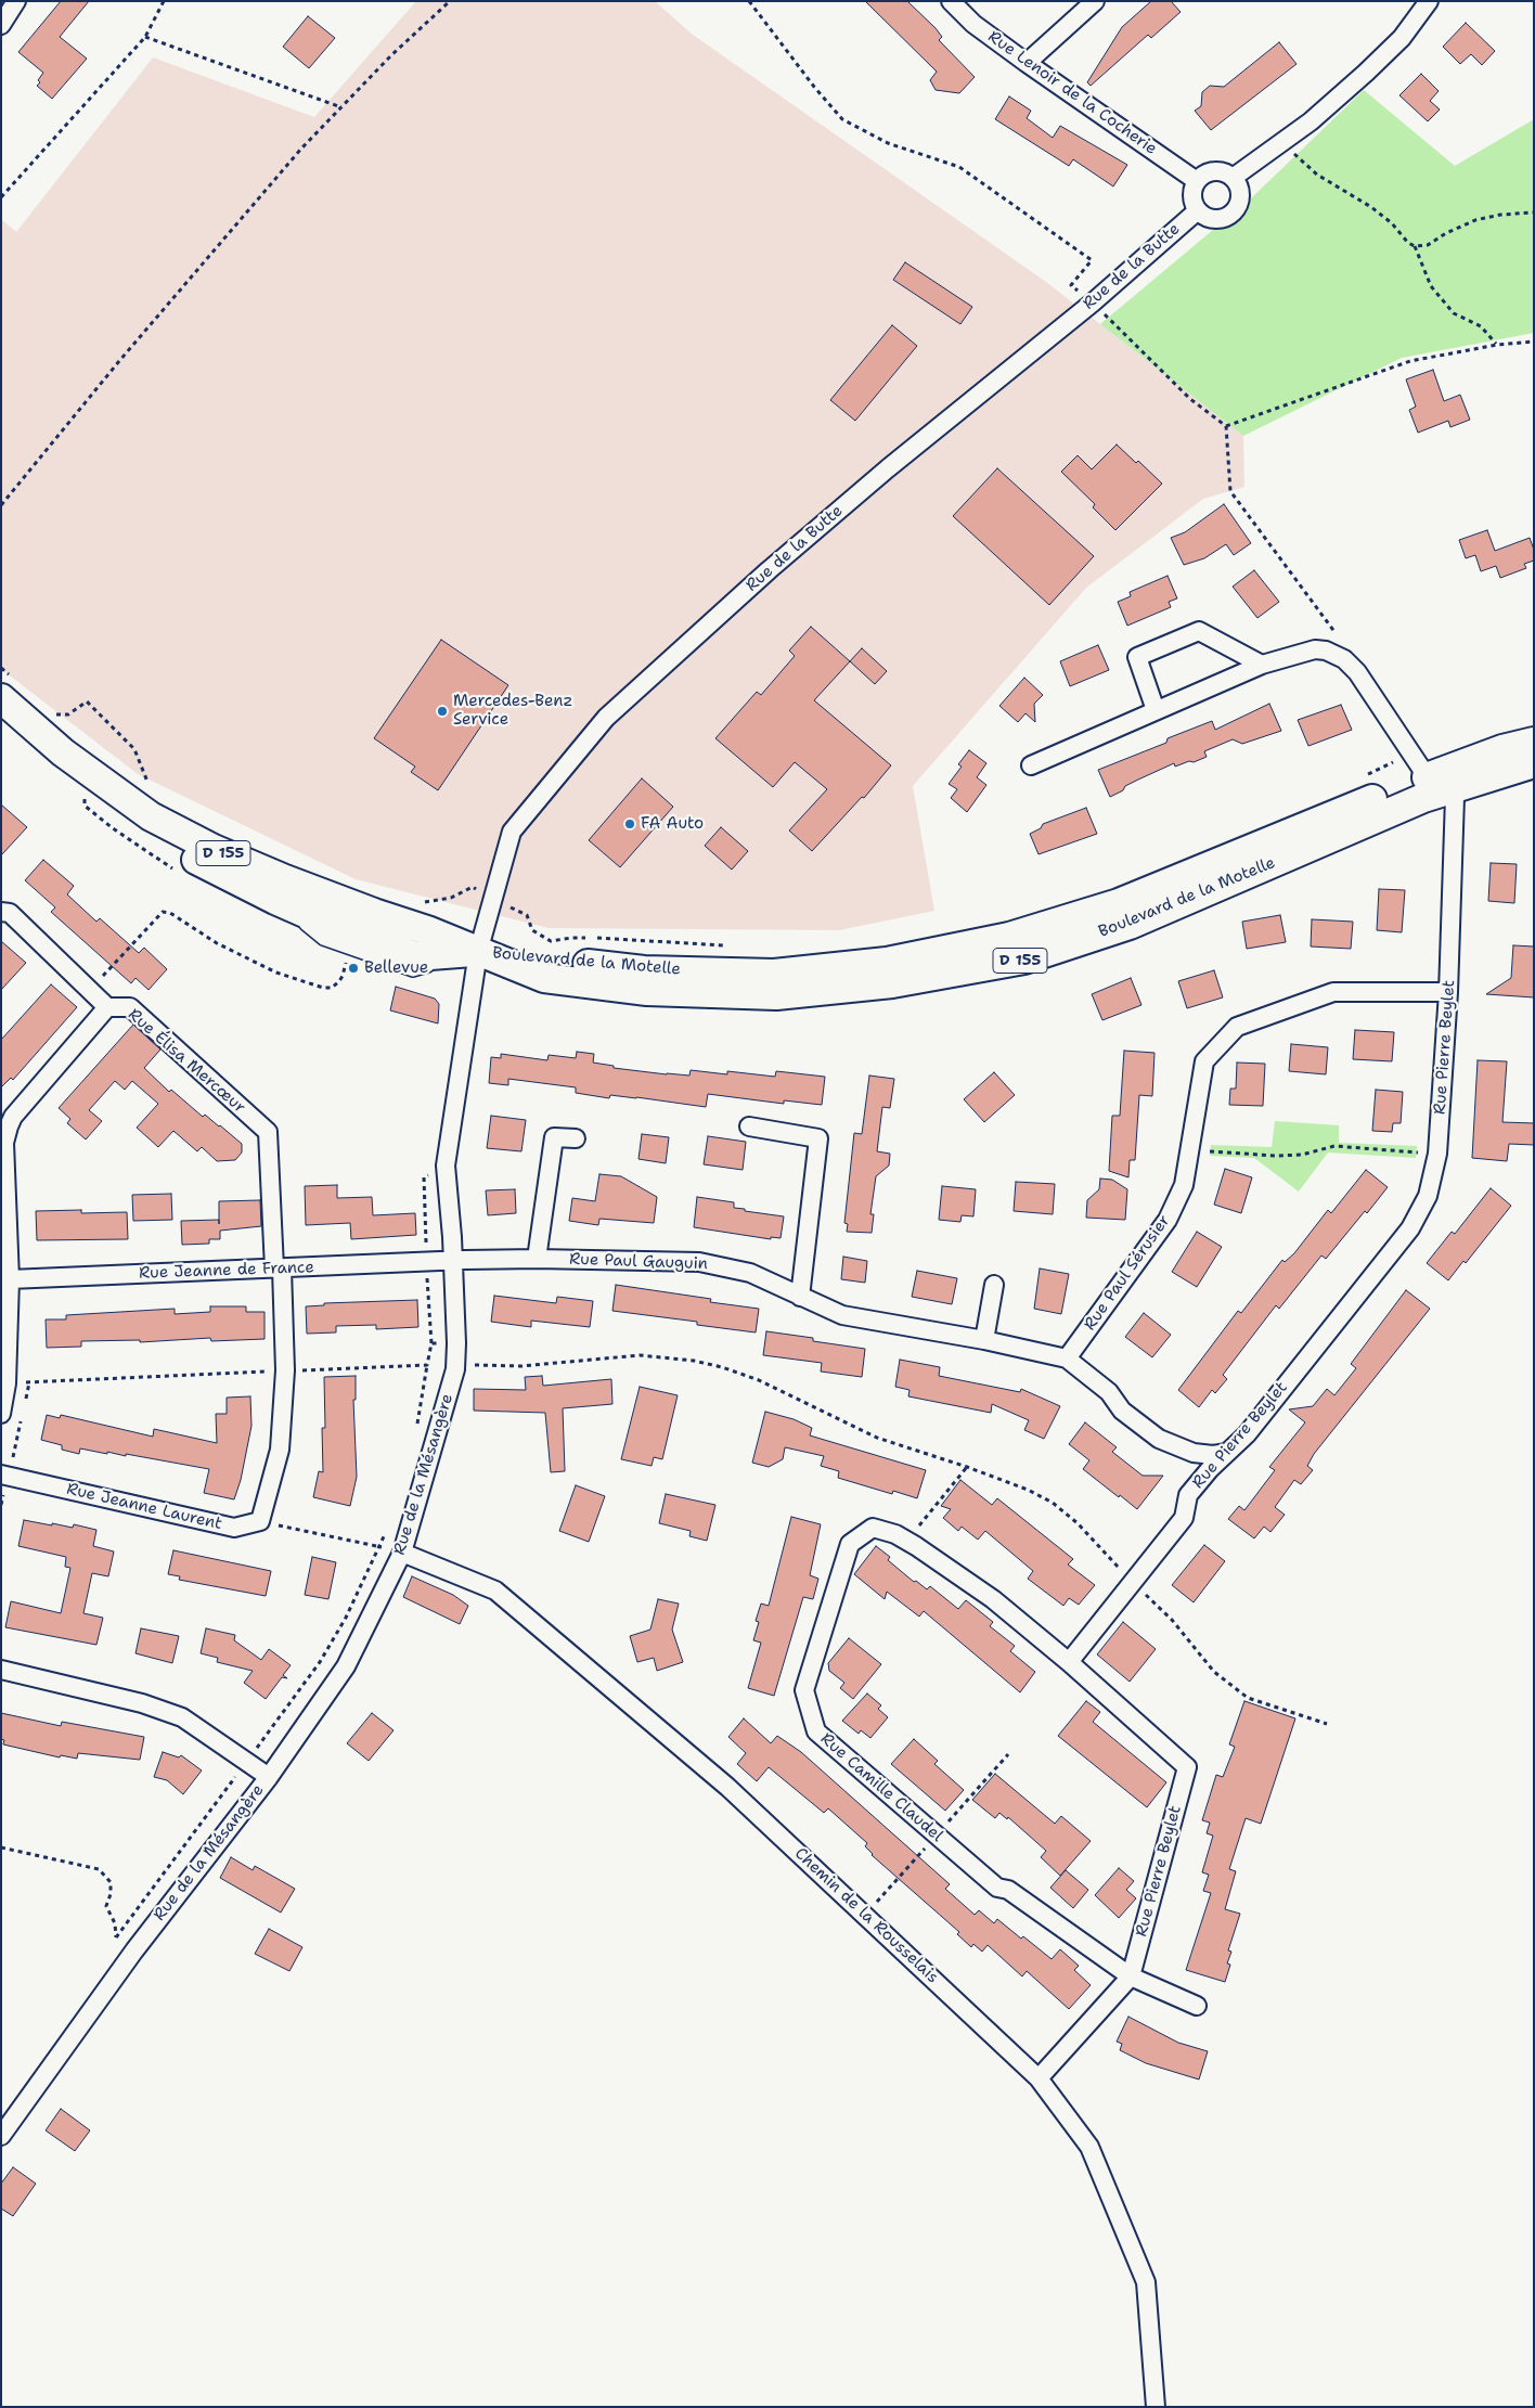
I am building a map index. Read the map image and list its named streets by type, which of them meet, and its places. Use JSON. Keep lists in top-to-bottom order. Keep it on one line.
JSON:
{"streets":{"main road":["D 155","Boulevard de la Motelle"],"street":["Rue Lenoir de la Cocherie","Rue de la Butte","Rue Pierre Beylet","Rue Élisa Mercœur","Rue Paul Gauguin","Rue Jeanne de France","Rue Paul Sérusier","Rue de la Mésangère","Rue Jeanne Laurent","Rue Camille Claudel","Chemin de la Rousselais"]},"crossings":[["Rue Lenoir de la Cocherie","Rue de la Butte"],["Rue de la Butte","Boulevard de la Motelle"],["Rue de la Butte","Rue de la Mésangère"],["Boulevard de la Motelle","Rue Pierre Beylet"],["Boulevard de la Motelle","Rue de la Mésangère"],["Rue Pierre Beylet","Rue Paul Gauguin"],["Rue Pierre Beylet","Rue Paul Sérusier"],["Rue Pierre Beylet","Rue Camille Claudel"],["Rue Pierre Beylet","Chemin de la Rousselais"],["Rue Élisa Mercœur","Rue Jeanne de France"],["Rue Paul Gauguin","Rue Jeanne de France"],["Rue Paul Gauguin","Rue Paul Sérusier"],["Rue Paul Gauguin","Rue de la Mésangère"],["Rue Jeanne de France","Rue de la Mésangère"],["Rue de la Mésangère","Chemin de la Rousselais"]],"places":["Mercedes-Benz Service","FA Auto","Bellevue"]}
